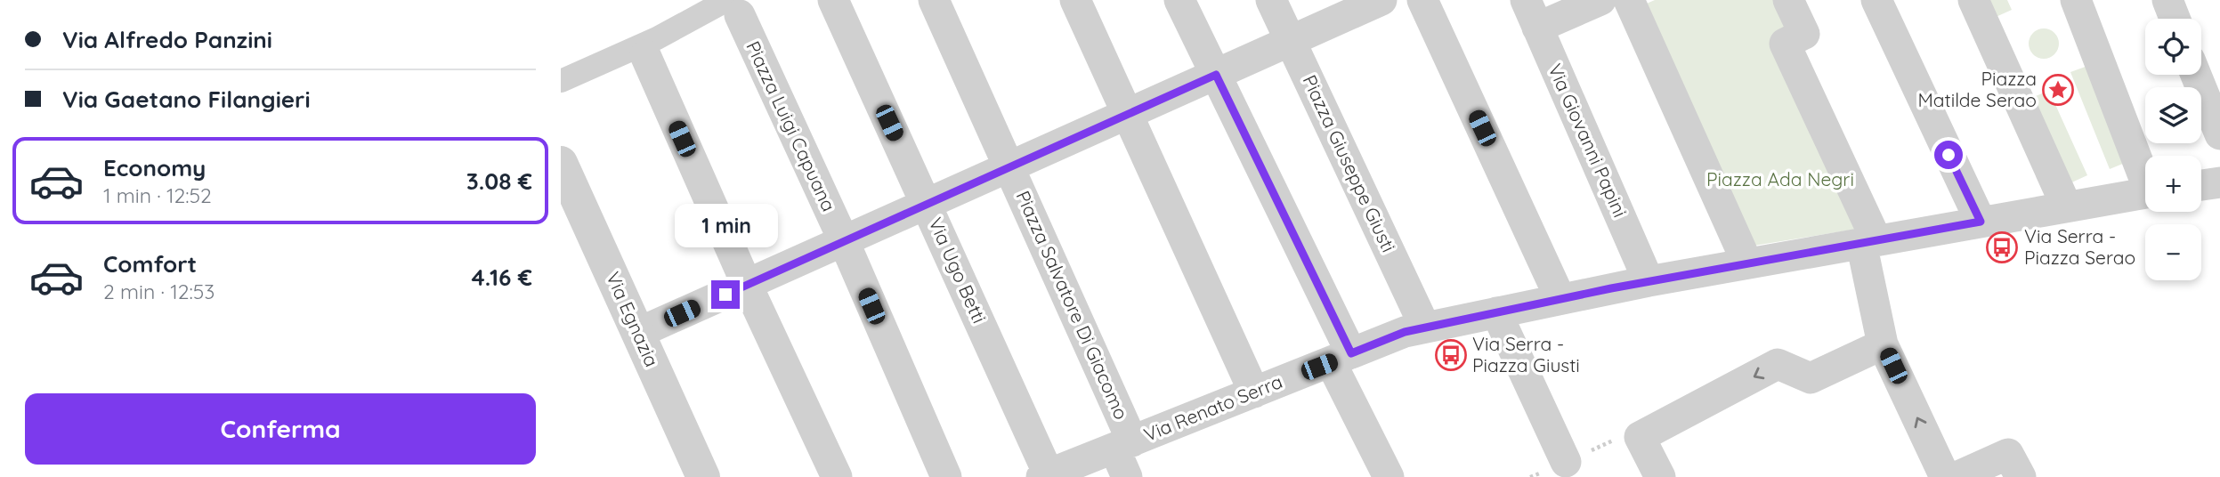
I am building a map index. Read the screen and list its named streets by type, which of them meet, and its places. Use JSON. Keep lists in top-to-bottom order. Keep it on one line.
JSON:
{"streets":{"street":["Piazza Luigi Capuana","Via Giovanni Papini","Piazza Giuseppe Giusti","Via Ugo Betti","Piazza Salvatore Di Giacomo","Via Egnazia","Via Renato Serra"]},"crossings":[["Via Giovanni Papini","Via Renato Serra"],["Piazza Giuseppe Giusti","Via Renato Serra"],["Via Ugo Betti","Via Renato Serra"],["Piazza Salvatore Di Giacomo","Via Renato Serra"]],"parks":["Piazza Ada Negri"],"places":{"place":["Piazza Matilde Serao"],"bus stop":["Via Serra - Piazza Serao","Via Serra - Piazza Giusti"]},"page":{"banner":["Via Alfredo Panzini","Via Gaetano Filangieri"],"map_buttons":["+","−"],"list":[{"name":"Economy","note":"1 min · 12:52","value":"3.08 €"},{"name":"Comfort","note":"2 min · 12:53","value":"4.16 €"}],"bubble":"1 min","buttons":"Conferma"}}
